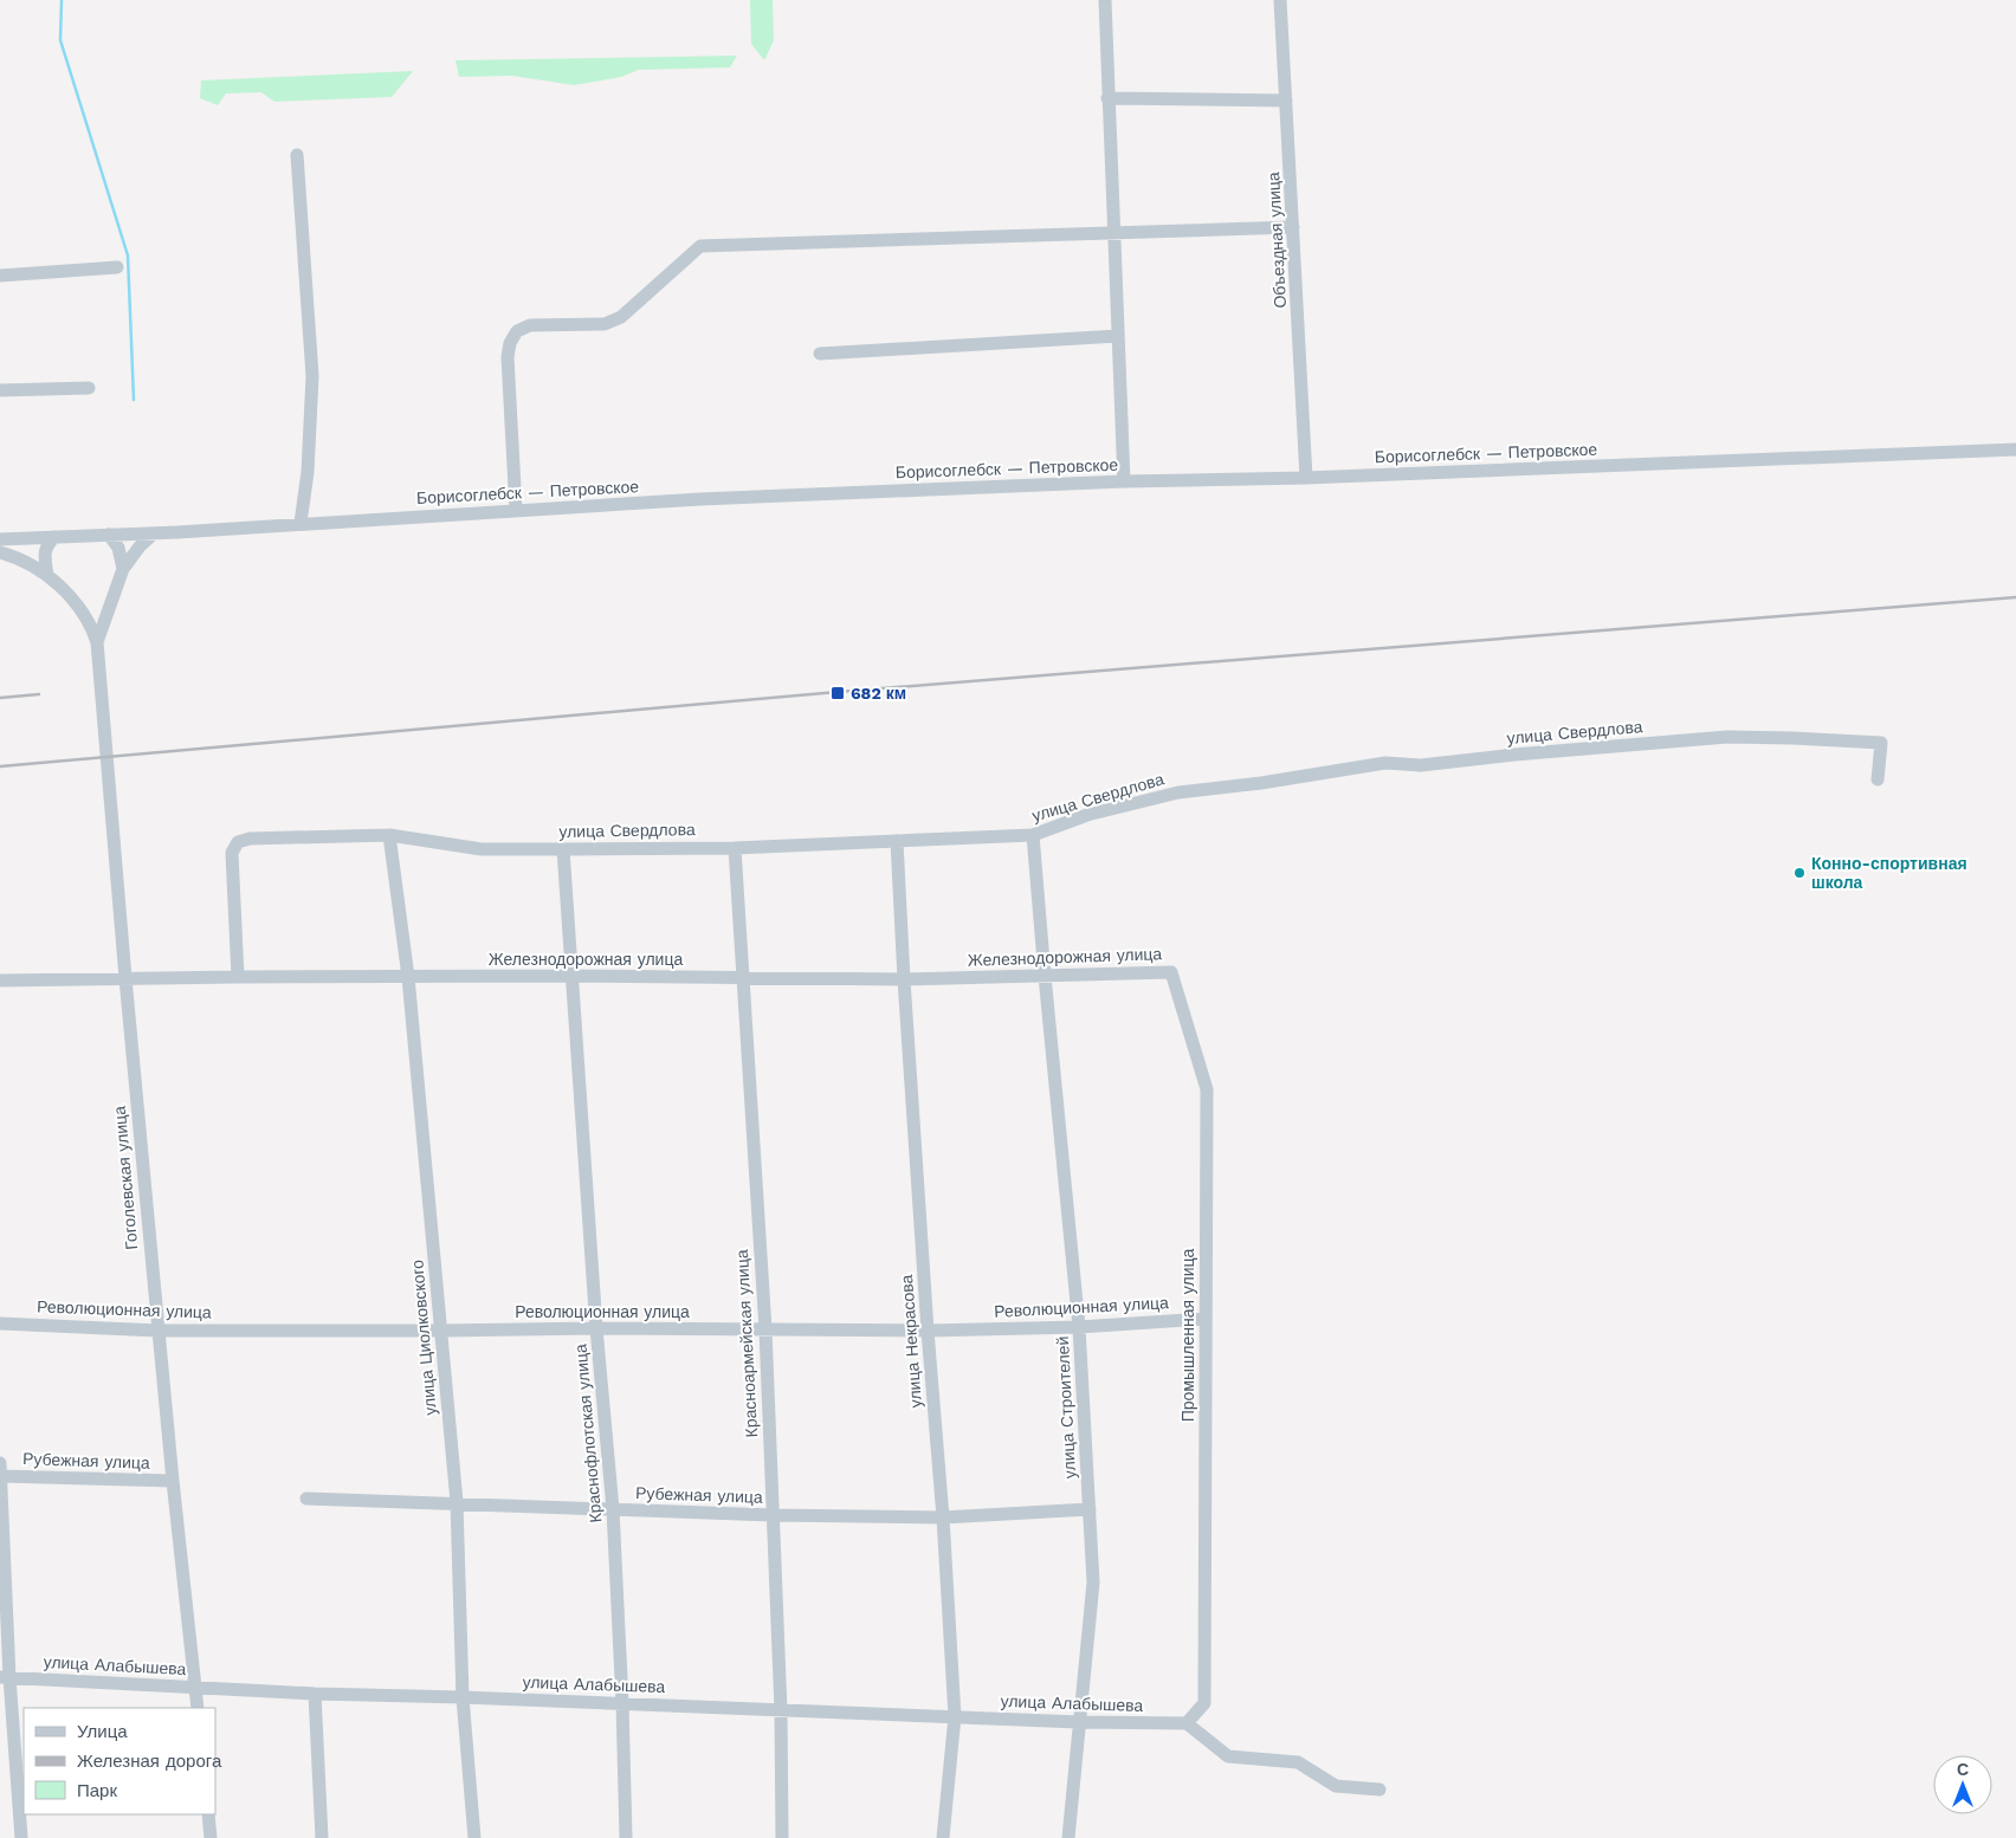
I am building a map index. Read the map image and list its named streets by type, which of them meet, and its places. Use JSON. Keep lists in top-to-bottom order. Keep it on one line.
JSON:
{"streets":{"street":["Объездная улица","Борисоглебск — Петровское","улица Свердлова","Железнодорожная улица","Гоголевская улица","Революционная улица","Промышленная улица","улица Циолковского","улица Некрасова","Красноармейская улица","улица Строителей","Краснофлотская улица","Рубежная улица","улица Алабышева"]},"crossings":[["Объездная улица","Борисоглебск — Петровское"],["улица Свердлова","Железнодорожная улица"],["улица Свердлова","улица Циолковского"],["улица Свердлова","улица Некрасова"],["улица Свердлова","Красноармейская улица"],["улица Свердлова","улица Строителей"],["улица Свердлова","Краснофлотская улица"],["Железнодорожная улица","Гоголевская улица"],["Железнодорожная улица","Промышленная улица"],["Железнодорожная улица","улица Циолковского"],["Железнодорожная улица","улица Некрасова"],["Железнодорожная улица","Красноармейская улица"],["Железнодорожная улица","улица Строителей"],["Железнодорожная улица","Краснофлотская улица"],["Гоголевская улица","Революционная улица"],["Гоголевская улица","Рубежная улица"],["Гоголевская улица","улица Алабышева"],["Революционная улица","Промышленная улица"],["Революционная улица","улица Циолковского"],["Революционная улица","улица Некрасова"],["Революционная улица","Красноармейская улица"],["Революционная улица","улица Строителей"],["Революционная улица","Краснофлотская улица"],["Промышленная улица","улица Алабышева"],["улица Циолковского","Рубежная улица"],["улица Циолковского","улица Алабышева"],["улица Некрасова","Рубежная улица"],["улица Некрасова","улица Алабышева"],["Красноармейская улица","Рубежная улица"],["Красноармейская улица","улица Алабышева"],["улица Строителей","Рубежная улица"],["улица Строителей","улица Алабышева"],["Краснофлотская улица","Рубежная улица"],["Краснофлотская улица","улица Алабышева"]],"places":{"transit":["682 км"],"other":["Конно-спортивная школа"]},"legend":["Улица","Железная дорога","Парк"],"north":"top"}
